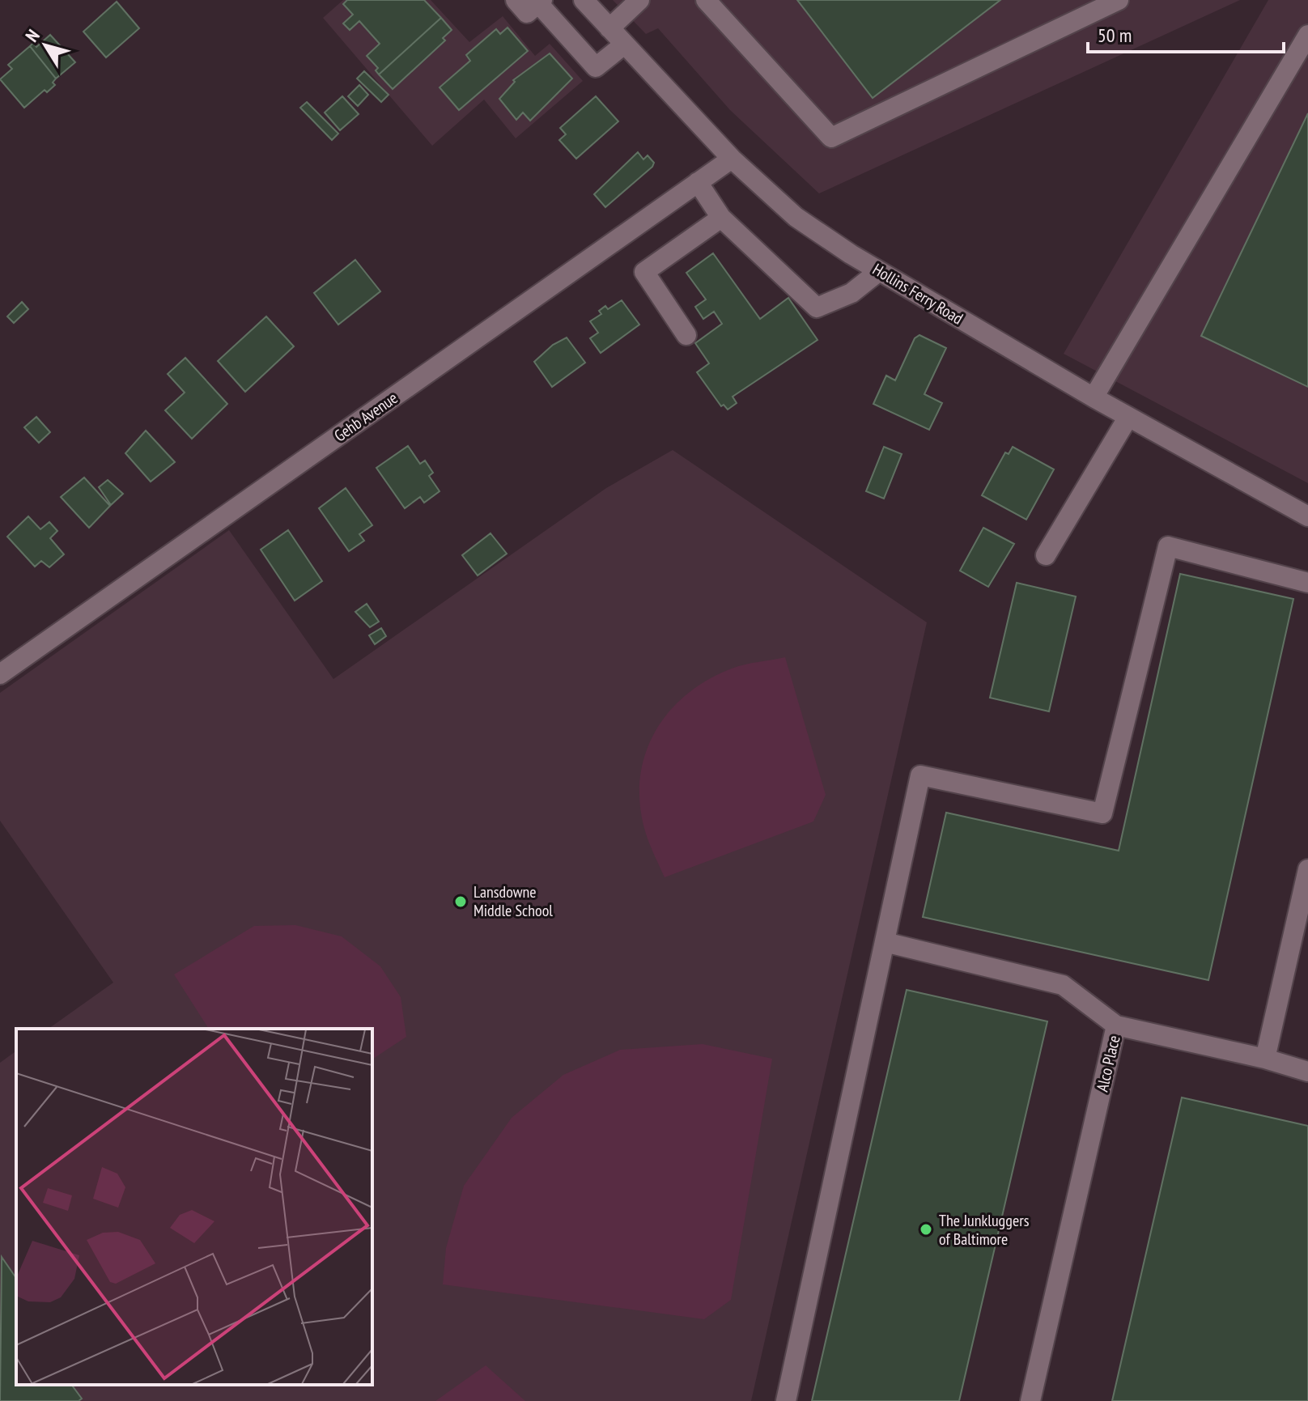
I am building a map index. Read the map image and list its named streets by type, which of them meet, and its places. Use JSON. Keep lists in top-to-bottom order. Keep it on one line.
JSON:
{"streets":{"street":["Hollins Ferry Road","Gehb Avenue","Alco Place"]},"crossings":[["Hollins Ferry Road","Gehb Avenue"]],"places":["Lansdowne Middle School","The Junkluggers of Baltimore"],"scale_bar":"50 m","north":"top left"}
